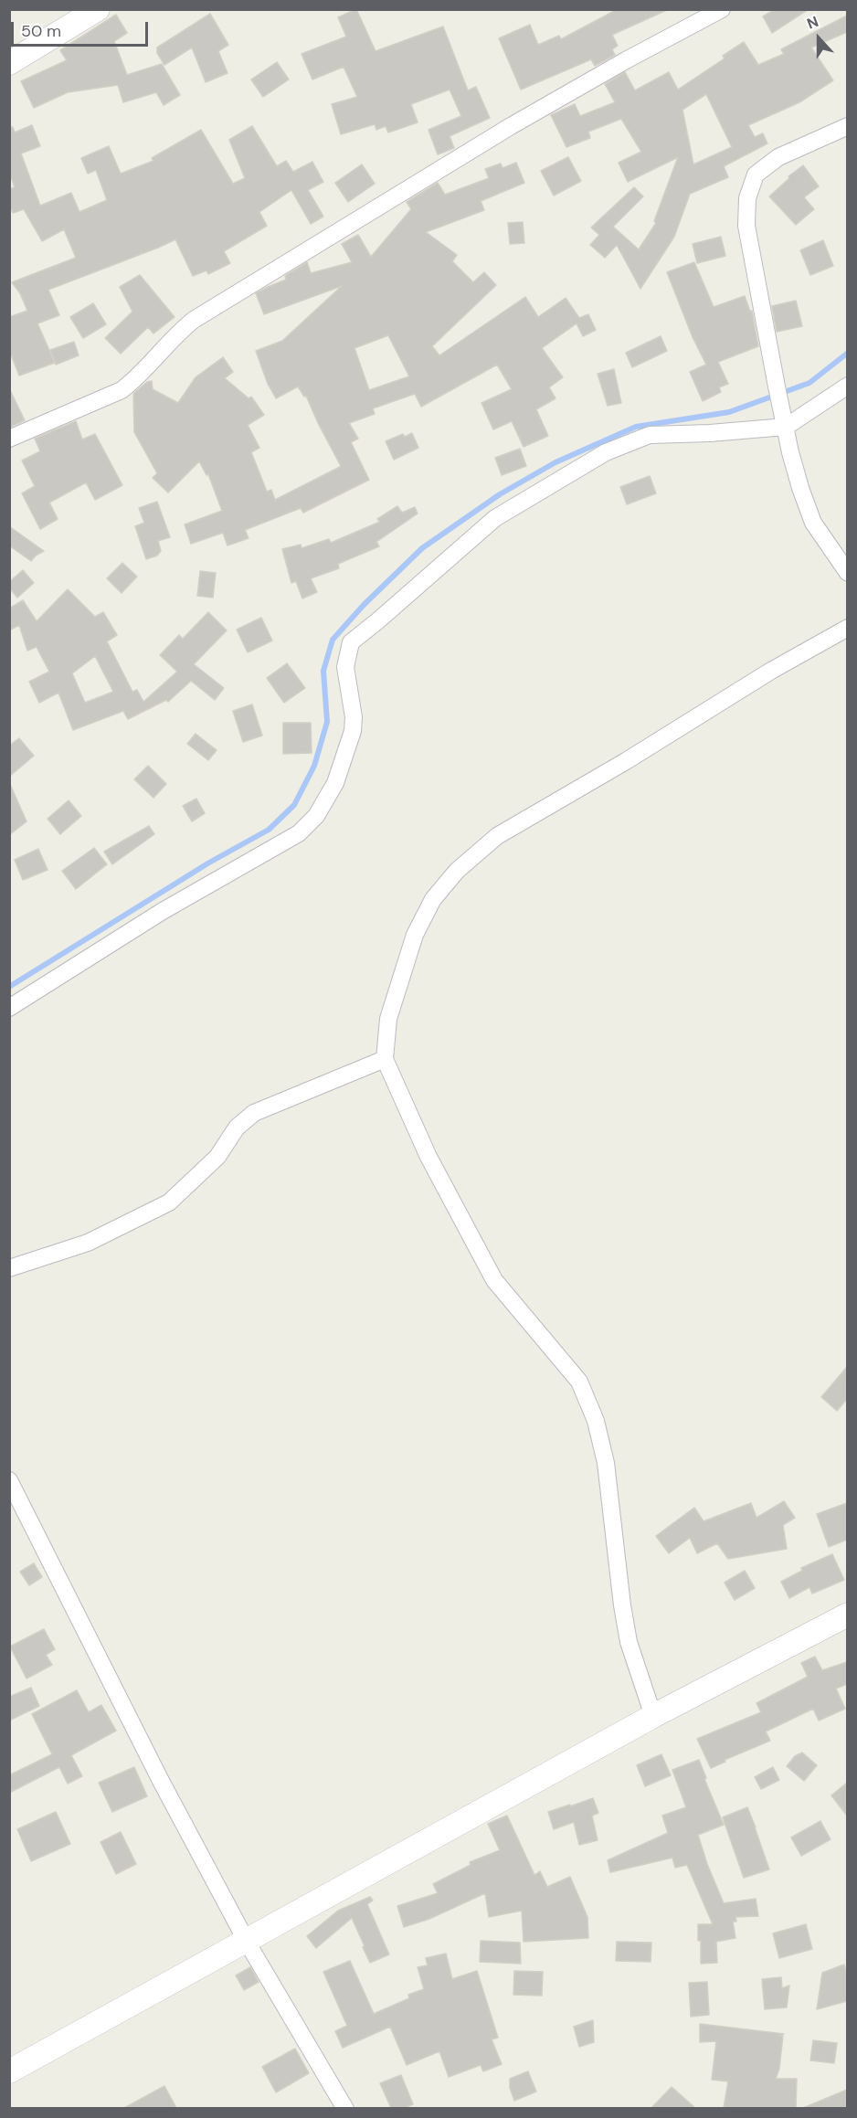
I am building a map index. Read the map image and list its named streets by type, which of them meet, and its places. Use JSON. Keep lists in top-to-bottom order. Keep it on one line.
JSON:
{"scale_bar":"50 m","north":"top"}
